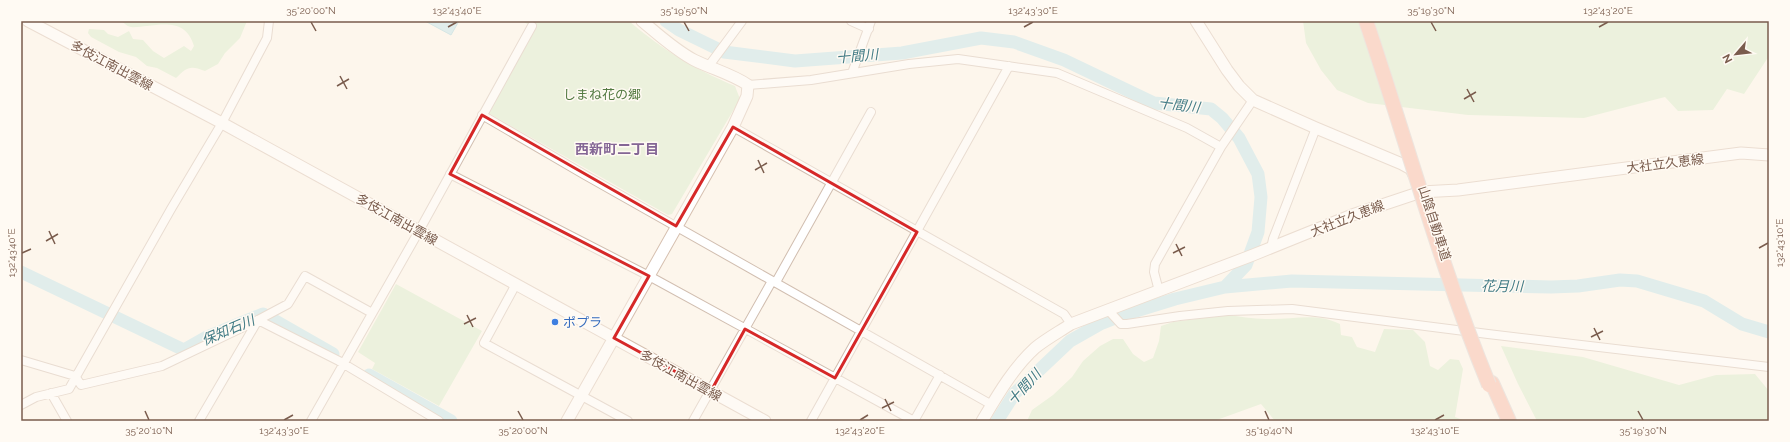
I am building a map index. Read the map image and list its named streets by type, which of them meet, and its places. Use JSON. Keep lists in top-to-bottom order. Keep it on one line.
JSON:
{"streets":{"highway":["山陰自動車道"],"main road":["多伎江南出雲線","大社立久恵線"]},"districts":["西新町二丁目"],"water":["十間川","花月川","保知石川"],"parks":["しまね花の郷"],"places":["ポプラ"],"north":"bottom left","coordinates":["35°20'00\"N","132°43'40\"E","35°19'50\"N","132°43'30\"E","35°19'30\"N","132°43'20\"E","132°43'10\"E","35°20'10\"N","35°19'40\"N"]}
